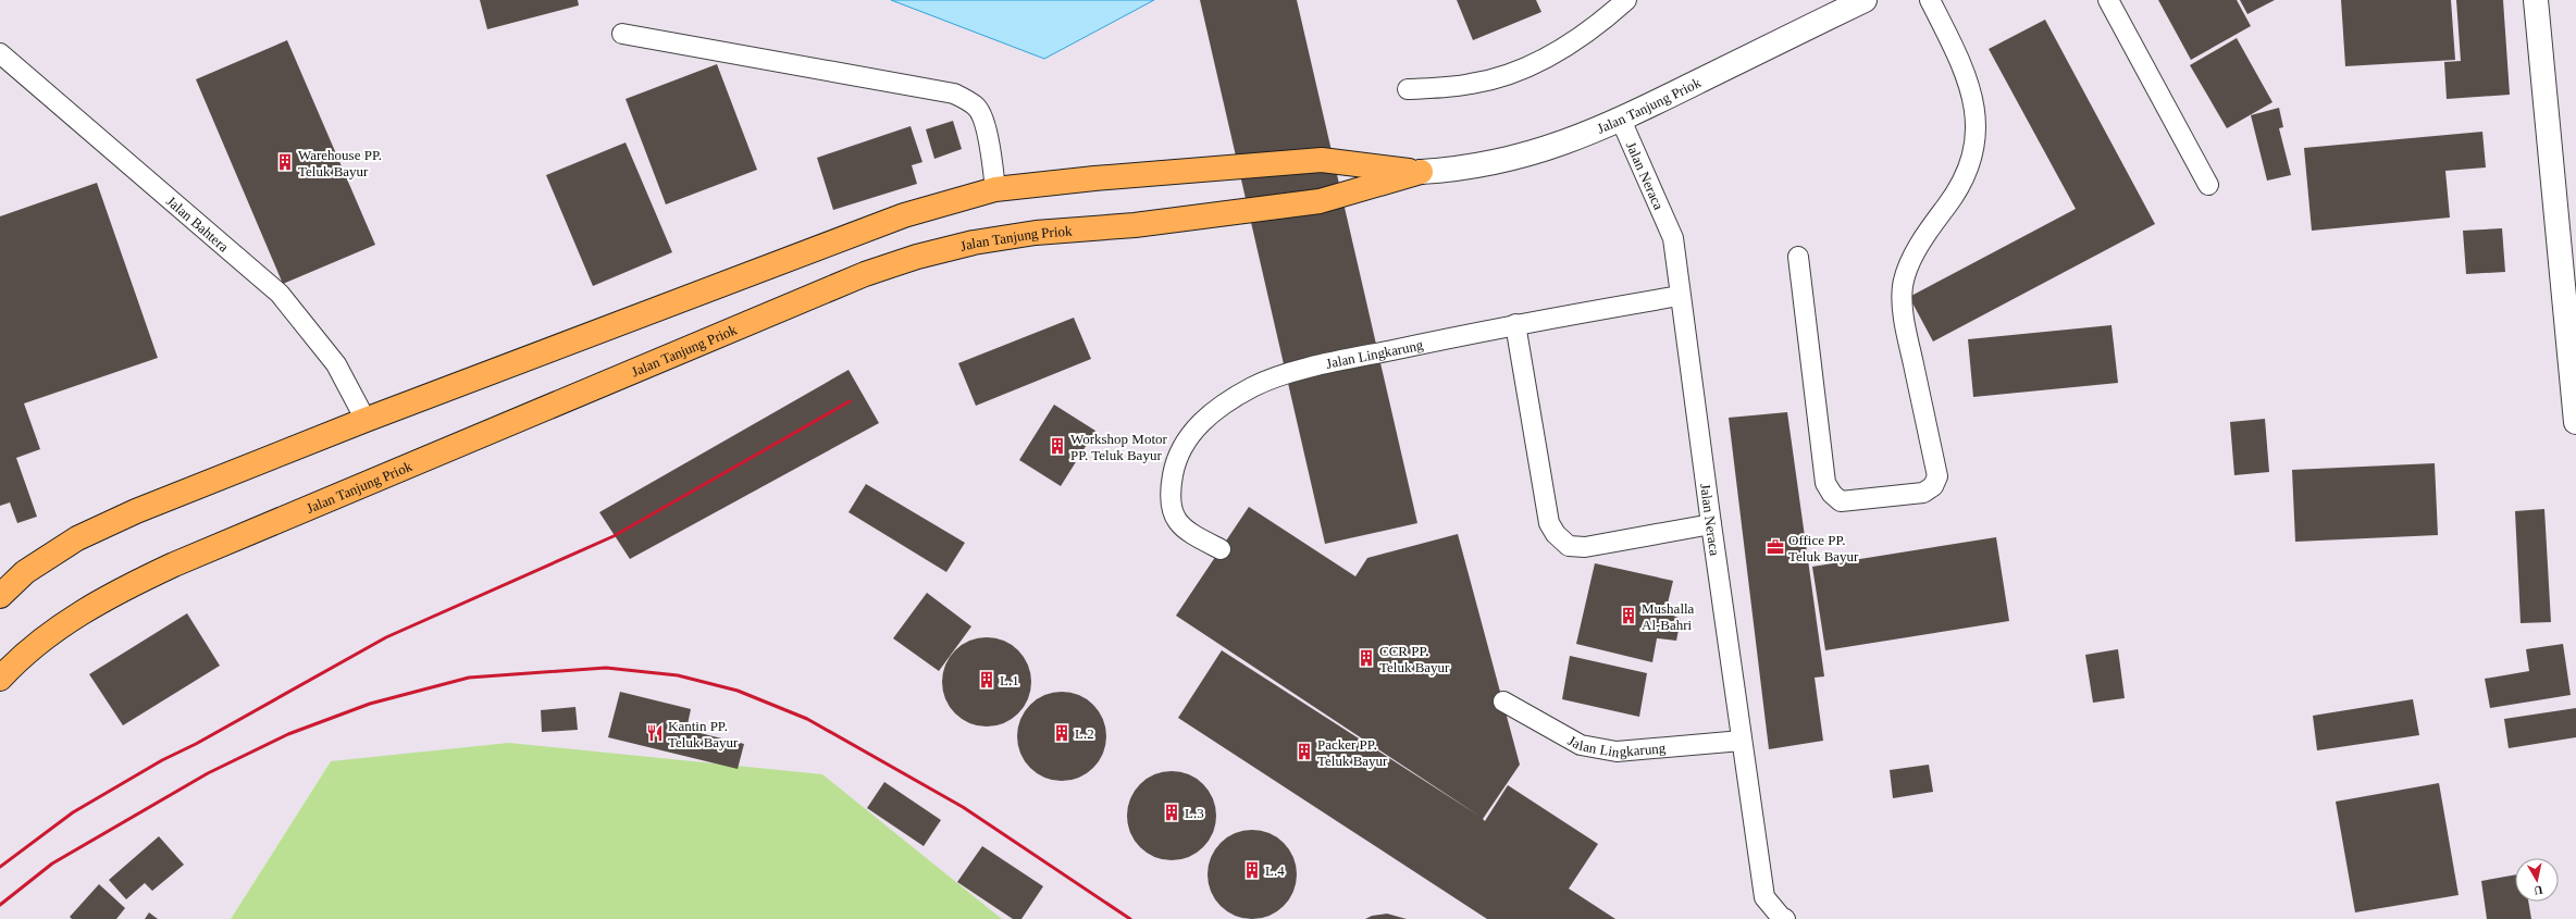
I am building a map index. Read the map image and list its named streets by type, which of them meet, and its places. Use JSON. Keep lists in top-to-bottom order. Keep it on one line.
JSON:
{"streets":{"highway":["Jalan Tanjung Priok"],"lane":["Jalan Neraca","Jalan Bahtera","Jalan Lingkarung"]},"crossings":[["Jalan Tanjung Priok","Jalan Neraca"],["Jalan Tanjung Priok","Jalan Bahtera"],["Jalan Neraca","Jalan Lingkarung"]],"places":{"building":["Warehouse PP. Teluk Bayur","Workshop Motor PP. Teluk Bayur","Mushalla Al-Bahri","CCR PP. Teluk Bayur","L.1","L.2","Packer PP. Teluk Bayur","L.3","L.4"],"office":["Office PP. Teluk Bayur"],"restaurant":["Kantin PP. Teluk Bayur"]},"north":"bottom"}
